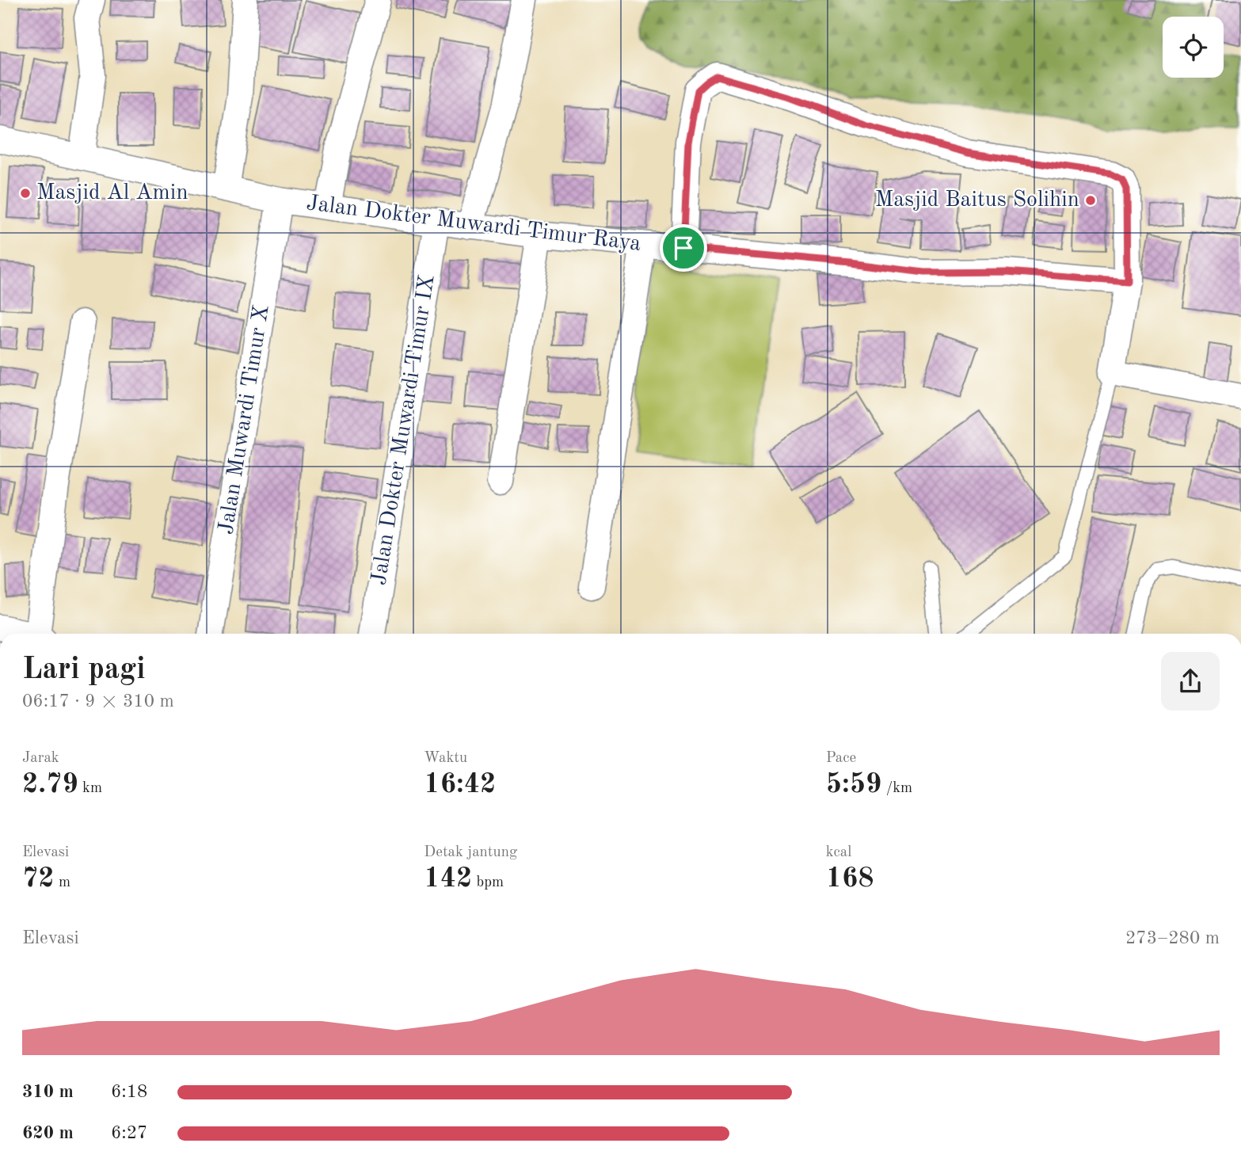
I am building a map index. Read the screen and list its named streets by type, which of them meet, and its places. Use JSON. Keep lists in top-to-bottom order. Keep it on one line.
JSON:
{"streets":{"street":["Jalan Dokter Muwardi Timur Raya","Jalan Muwardi Timur X","Jalan Dokter Muwardi Timur IX"]},"crossings":[["Jalan Dokter Muwardi Timur Raya","Jalan Muwardi Timur X"],["Jalan Dokter Muwardi Timur Raya","Jalan Dokter Muwardi Timur IX"]],"places":["Masjid Al Amin","Masjid Baitus Solihin"],"page":{"heading":["Lari pagi","06:17 · 9 × 310 m"],"stats":[["Jarak","2.79 km"],["Waktu","16:42"],["Pace","5:59 /km"],["Elevasi","72 m"],["Detak jantung","142 bpm"],["kcal","168"]],"chart":["Elevasi","273–280 m"],"list":[{"name":"310 m","note":"6:18"},{"name":"620 m","note":"6:27"}]}}
